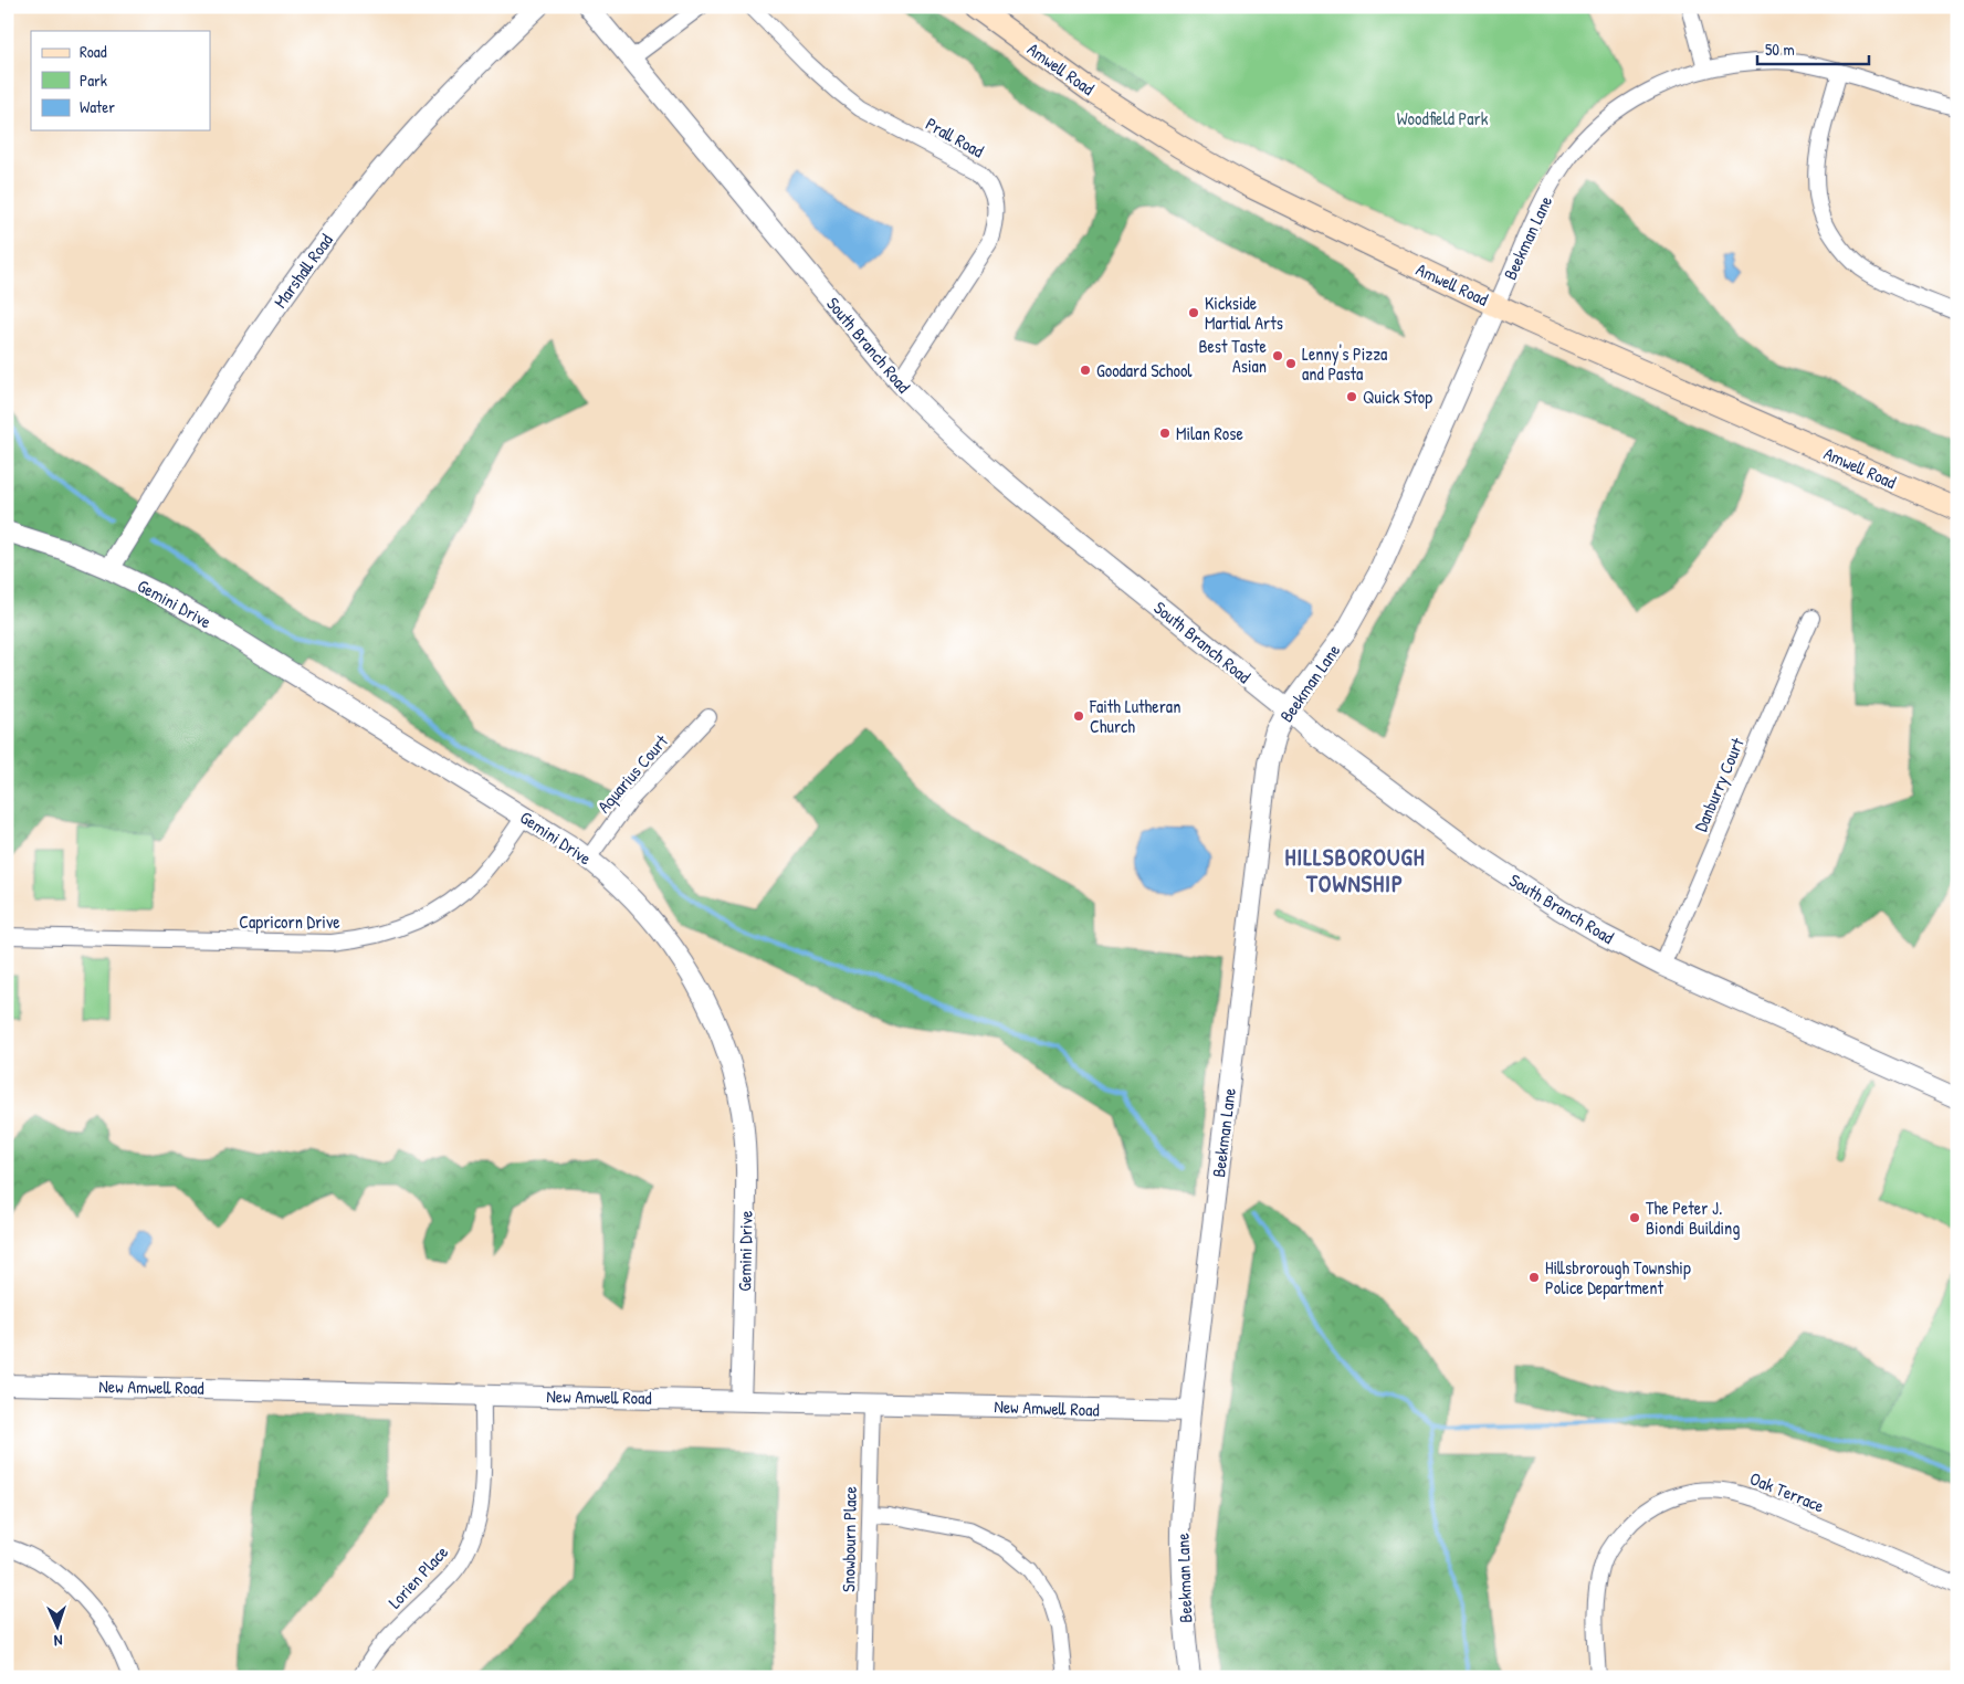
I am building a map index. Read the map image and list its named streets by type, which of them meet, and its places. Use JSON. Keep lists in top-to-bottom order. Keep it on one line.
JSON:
{"streets":{"main road":["Amwell Road"],"street":["Prall Road","Beekman Lane","Marshall Road","South Branch Road","Gemini Drive","Aquarius Court","Danburry Court","Capricorn Drive","New Amwell Road","Oak Terrace","Snowbourn Place","Lorien Place"]},"crossings":[["Amwell Road","Beekman Lane"],["Prall Road","South Branch Road"],["Beekman Lane","South Branch Road"],["Beekman Lane","New Amwell Road"],["Marshall Road","Gemini Drive"],["South Branch Road","Danburry Court"],["Gemini Drive","Aquarius Court"],["Gemini Drive","Capricorn Drive"],["Gemini Drive","New Amwell Road"],["New Amwell Road","Snowbourn Place"],["New Amwell Road","Lorien Place"]],"districts":["HILLSBOROUGH TOWNSHIP"],"parks":["Woodfield Park"],"places":["Kickside Martial Arts","Best Taste Asian","Lenny's Pizza and Pasta","Goodard School","Quick Stop","Milan Rose","Faith Lutheran Church","The Peter J. Biondi Building","Hillsbrorough Township Police Department"],"legend":["Road","Park","Water"],"scale_bar":"50 m","north":"bottom"}
